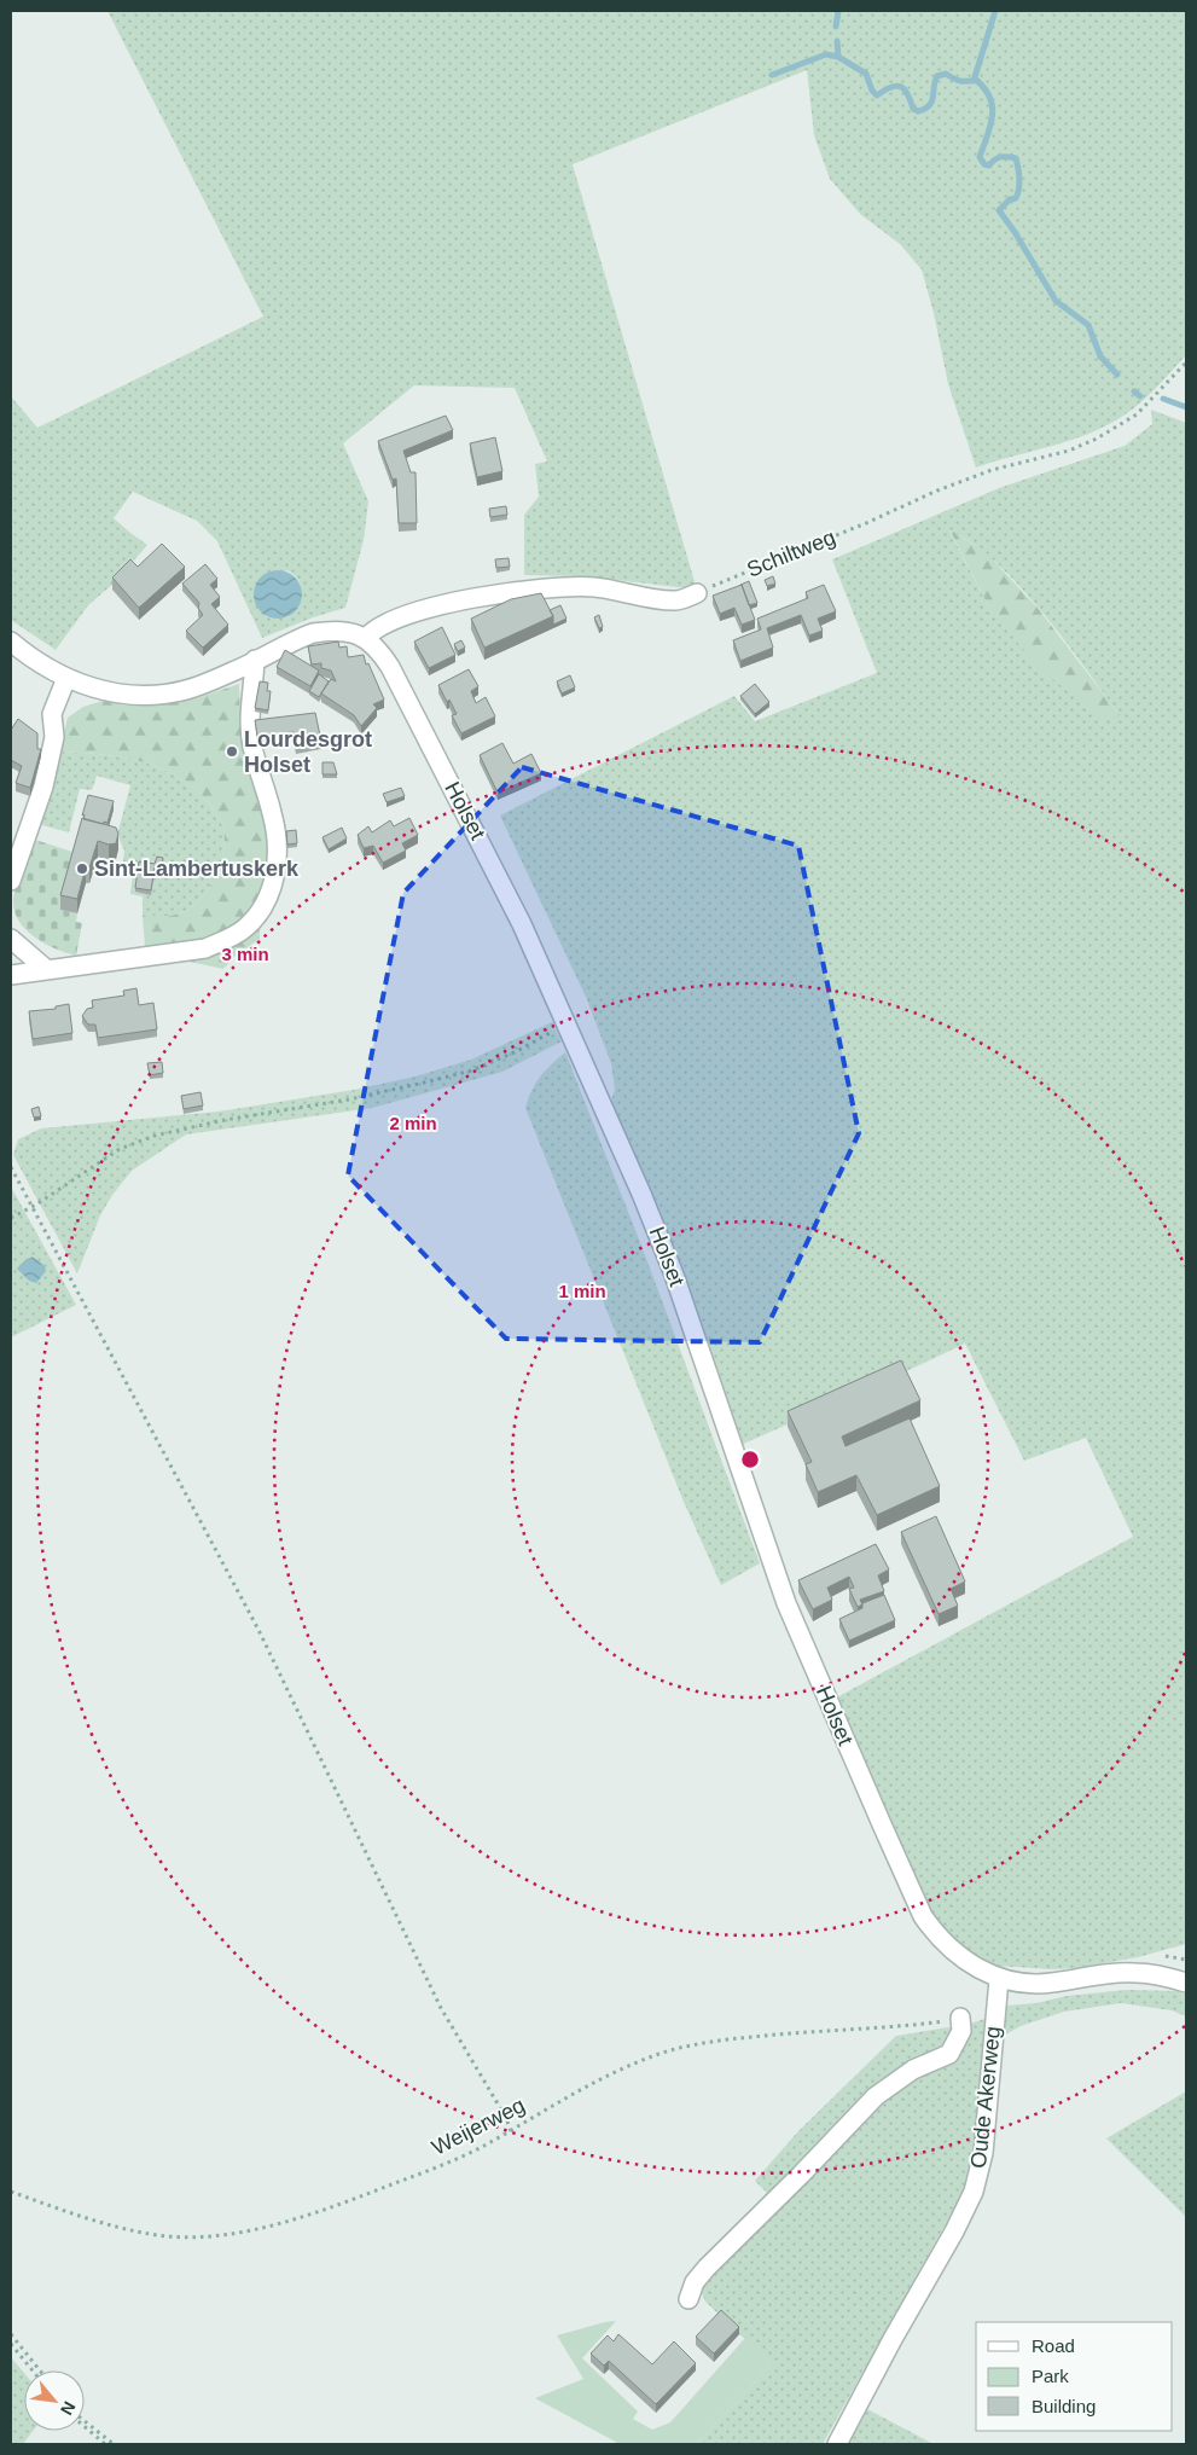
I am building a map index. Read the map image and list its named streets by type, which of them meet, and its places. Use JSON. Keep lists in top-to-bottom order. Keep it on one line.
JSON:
{"streets":{"street":["Holset","Oude Akerweg"],"path":["Schiltweg","Weijerweg"]},"crossings":[["Holset","Oude Akerweg"]],"places":["Lourdesgrot Holset","Sint-Lambertuskerk"],"legend":["Road","Park","Building"],"north":"bottom right","rings":["3 min","2 min","1 min"]}
